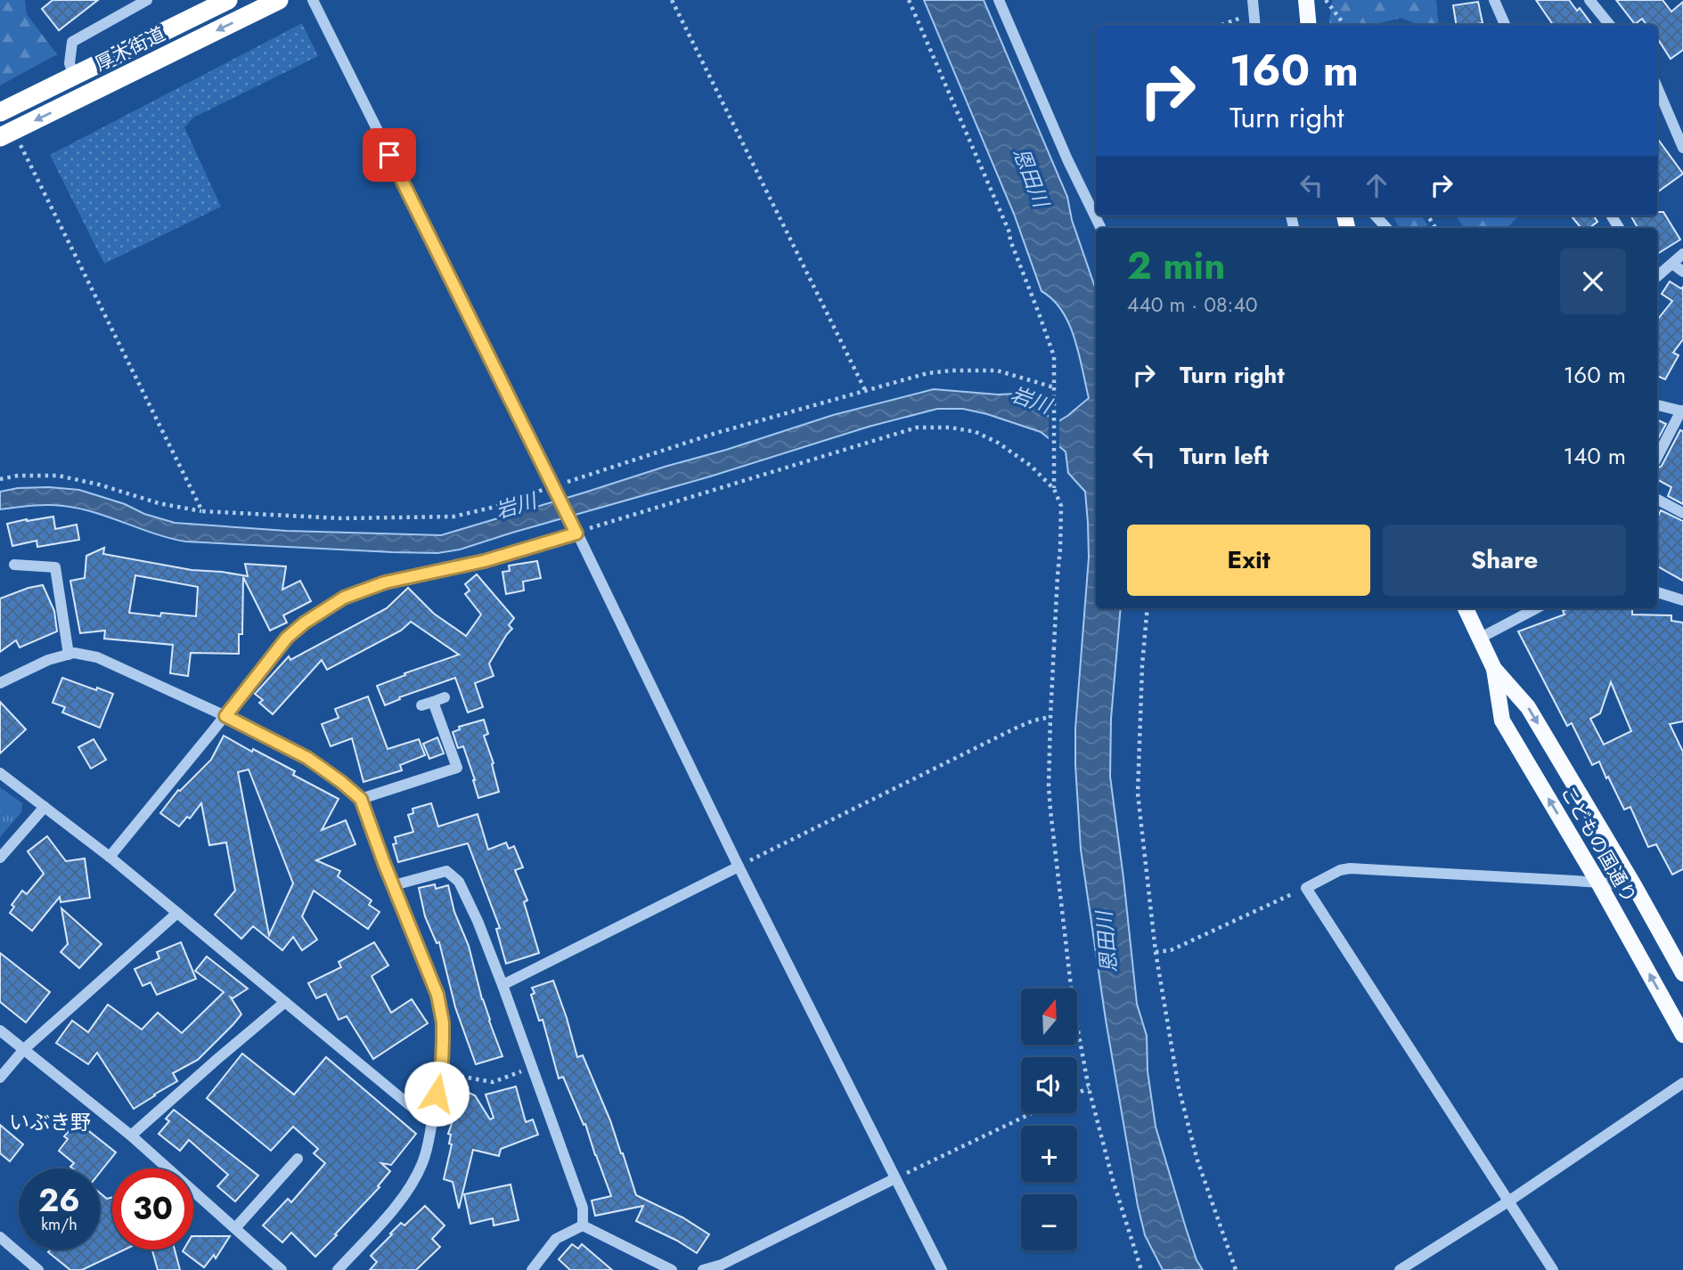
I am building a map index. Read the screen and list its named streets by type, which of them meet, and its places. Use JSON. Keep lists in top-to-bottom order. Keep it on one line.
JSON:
{"streets":{"highway":["厚木街道"],"main road":["こどもの国通り"]},"districts":["いぶき野"],"water":["恩田川","岩川"],"north":"top","page":{"turn":["160 m","Turn right"],"heading":["2 min","440 m · 08:40"],"list":[{"name":"Turn right","value":"160 m"},{"name":"Turn left","value":"140 m"}],"buttons":["Exit","Share"],"map_buttons":["+","−"],"speed":"26 km/h","limit":"30"}}
